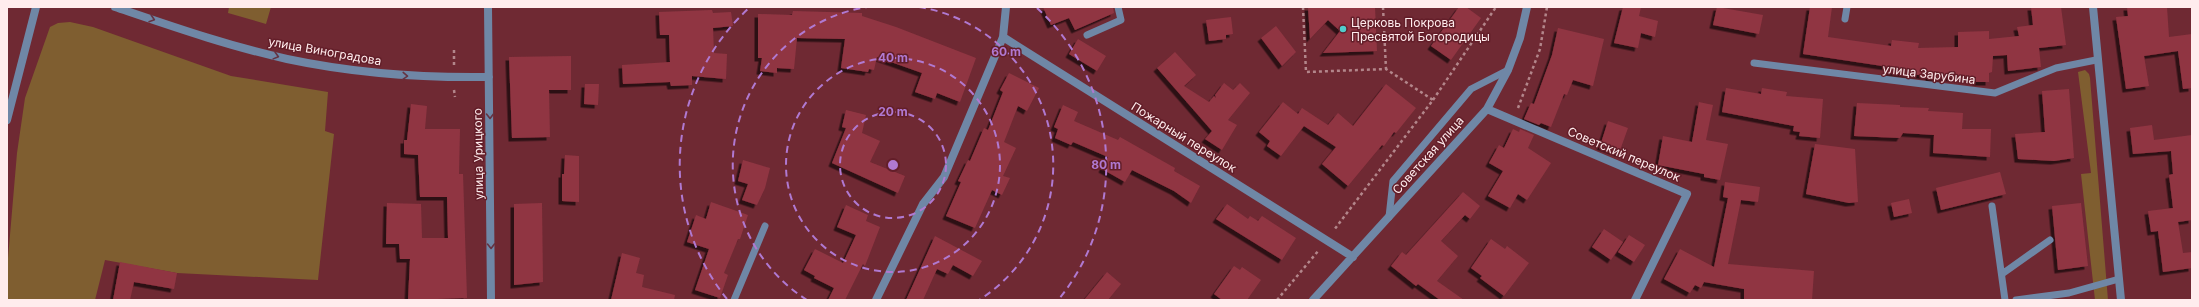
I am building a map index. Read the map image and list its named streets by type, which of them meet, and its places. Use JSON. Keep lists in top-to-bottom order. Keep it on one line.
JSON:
{"streets":{"street":["улица Виноградова","Пожарный переулок","улица Урицкого","Советский переулок","Советская улица"],"lane":["улица Зарубина"]},"crossings":[["улица Виноградова","улица Урицкого"],["Пожарный переулок","Советская улица"],["Советский переулок","Советская улица"]],"one_way":["улица Виноградова","улица Урицкого"],"places":["Церковь Покрова Пресвятой Богородицы"],"rings":["60 m","40 m","20 m","80 m"]}
